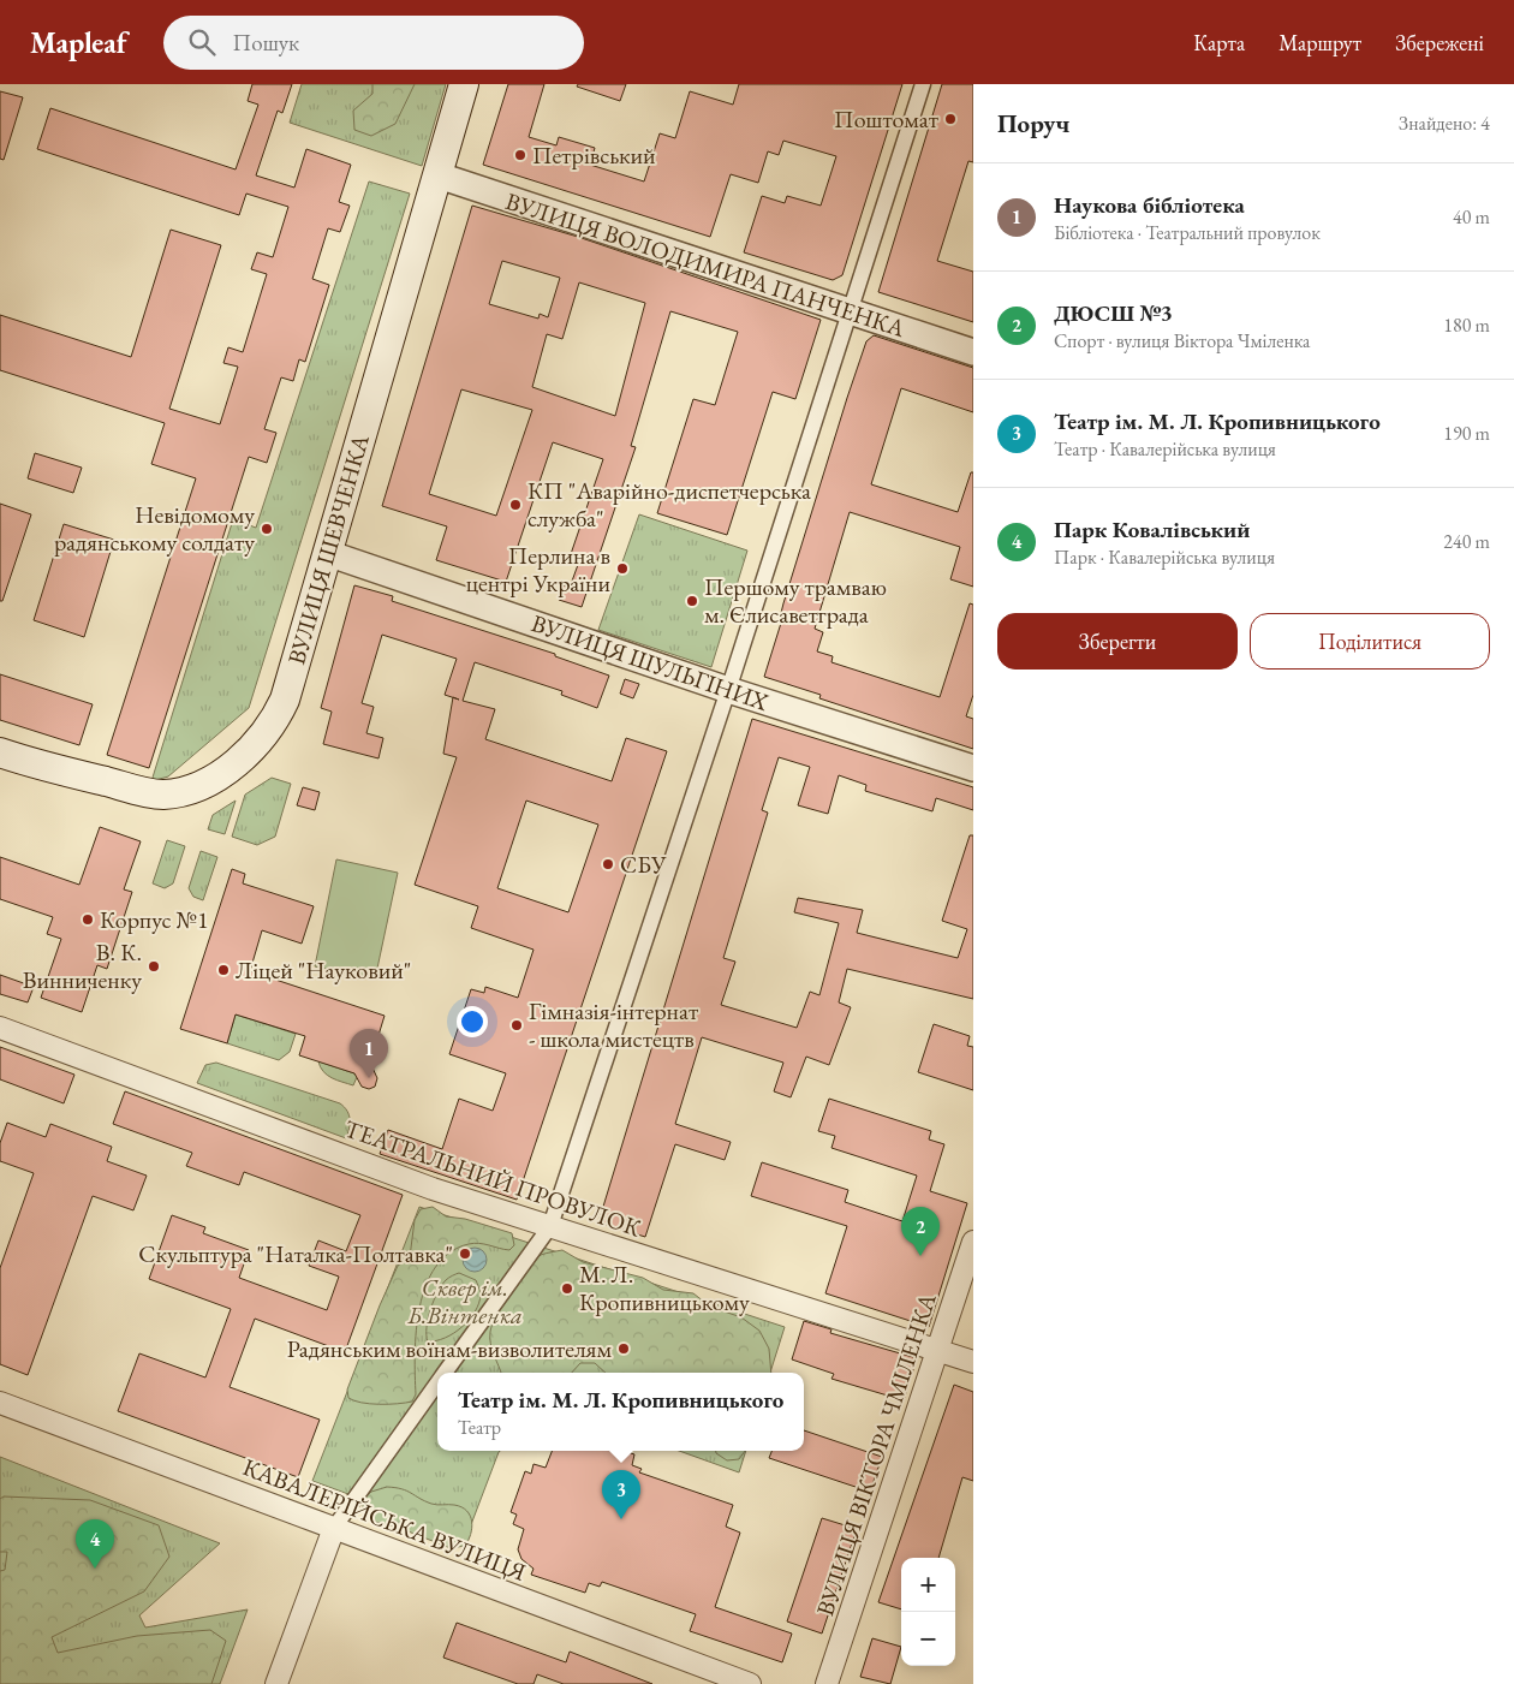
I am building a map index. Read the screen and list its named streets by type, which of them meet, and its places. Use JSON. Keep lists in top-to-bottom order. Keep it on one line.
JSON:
{"streets":{"main road":["ВУЛИЦЯ ШЕВЧЕНКА"],"street":["ВУЛИЦЯ ВОЛОДИМИРА ПАНЧЕНКА","ВУЛИЦЯ ШУЛЬГІНИХ","ТЕАТРАЛЬНИЙ ПРОВУЛОК","ВУЛИЦЯ ВІКТОРА ЧМІЛЕНКА","КАВАЛЕРІЙСЬКА ВУЛИЦЯ"]},"crossings":[["ВУЛИЦЯ ВОЛОДИМИРА ПАНЧЕНКА","ВУЛИЦЯ ШЕВЧЕНКА"],["ВУЛИЦЯ ШЕВЧЕНКА","ВУЛИЦЯ ШУЛЬГІНИХ"],["ТЕАТРАЛЬНИЙ ПРОВУЛОК","ВУЛИЦЯ ВІКТОРА ЧМІЛЕНКА"]],"parks":["Сквер ім. Б.Вінтенка"],"places":["Поштомат","Петрівський","КП \"Аварійно-диспетчерська служба\"","Невідомому радянському солдату","Перлина в центрі України","Першому трамваю м. Єлисаветграда","СБУ","Корпус №1","В. К. Винниченку","Ліцей \"Науковий\"","Гімназія-інтернат - школа мистецтв","Скульптура \"Наталка-Полтавка\"","М. Л. Кропивницькому","Радянським воїнам-визволителям"],"page":{"header":"Mapleaf","search":"Пошук","nav":["Карта","Маршрут","Збережені"],"heading":["Поруч","Знайдено: 4"],"list":[{"mark":"1","name":"Наукова бібліотека","note":"Бібліотека · Театральний провулок","value":"40 m"},{"mark":"2","name":"ДЮСШ №3","note":"Спорт · вулиця Віктора Чміленка","value":"180 m"},{"mark":"3","name":"Театр ім. М. Л. Кропивницького","note":"Театр · Кавалерійська вулиця","value":"190 m"},{"mark":"4","name":"Парк Ковалівський","note":"Парк · Кавалерійська вулиця","value":"240 m"}],"buttons":["Зберегти","Поділитися"],"pins":["1","2","3","4"],"popup":["Театр ім. М. Л. Кропивницького","Театр"],"map_buttons":["+","−"]}}
